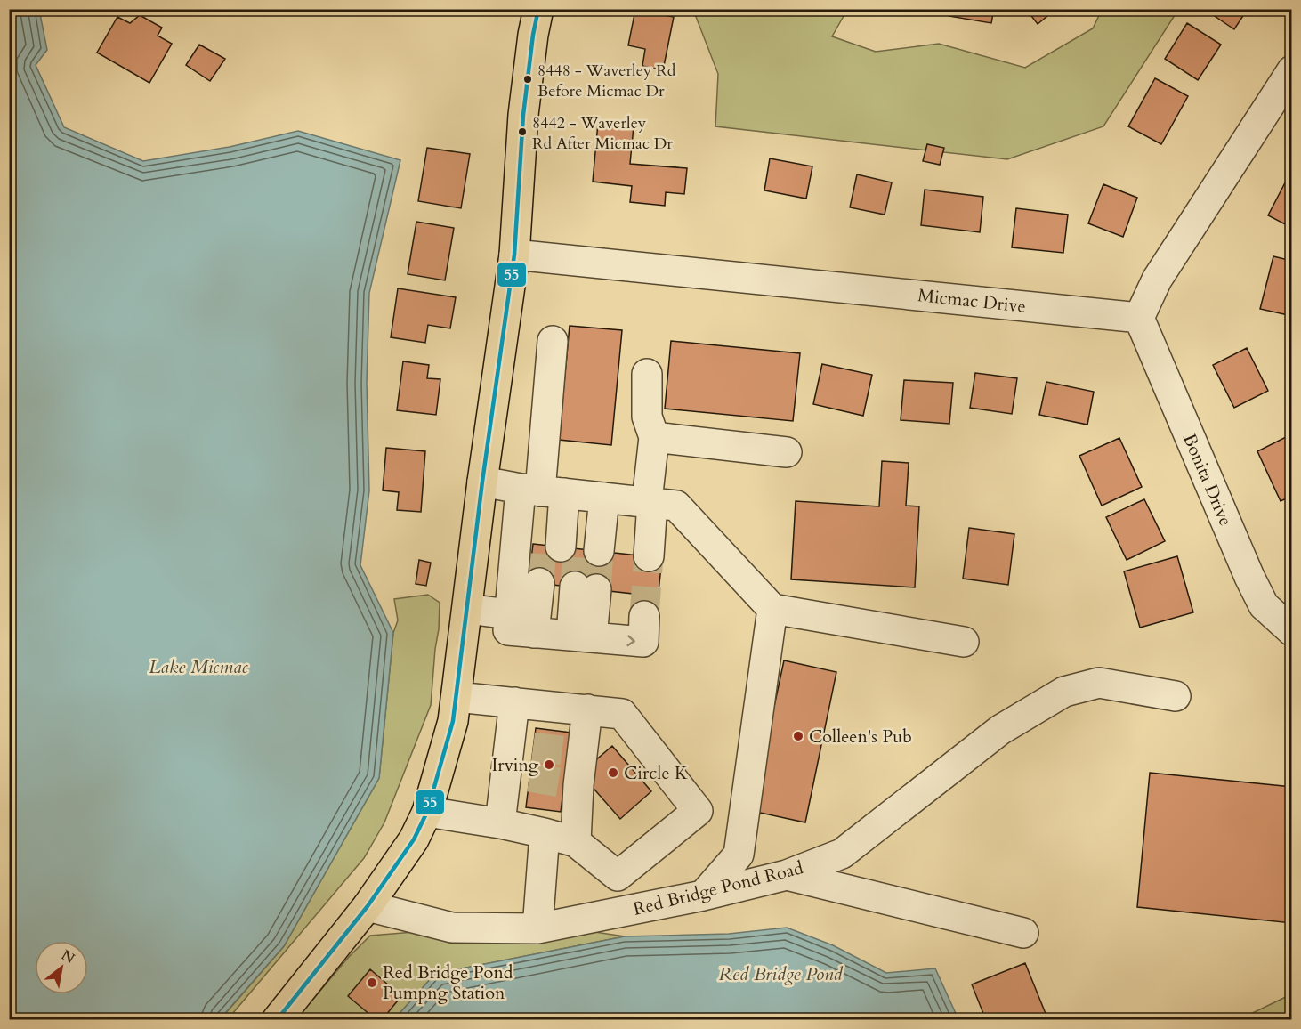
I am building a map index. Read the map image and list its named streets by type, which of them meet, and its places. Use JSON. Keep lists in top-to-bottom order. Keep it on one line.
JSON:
{"streets":{"street":["Micmac Drive","Bonita Drive","Red Bridge Pond Road"]},"crossings":[["Micmac Drive","Bonita Drive"]],"water":["Lake Micmac","Red Bridge Pond"],"places":["8448 - Waverley Rd Before Micmac Dr","8442 - Waverley Rd After Micmac Dr","Colleen's Pub","Irving","Circle K","Red Bridge Pond Pumpng Station"],"lines":["transit line 55"],"north":"top right"}
